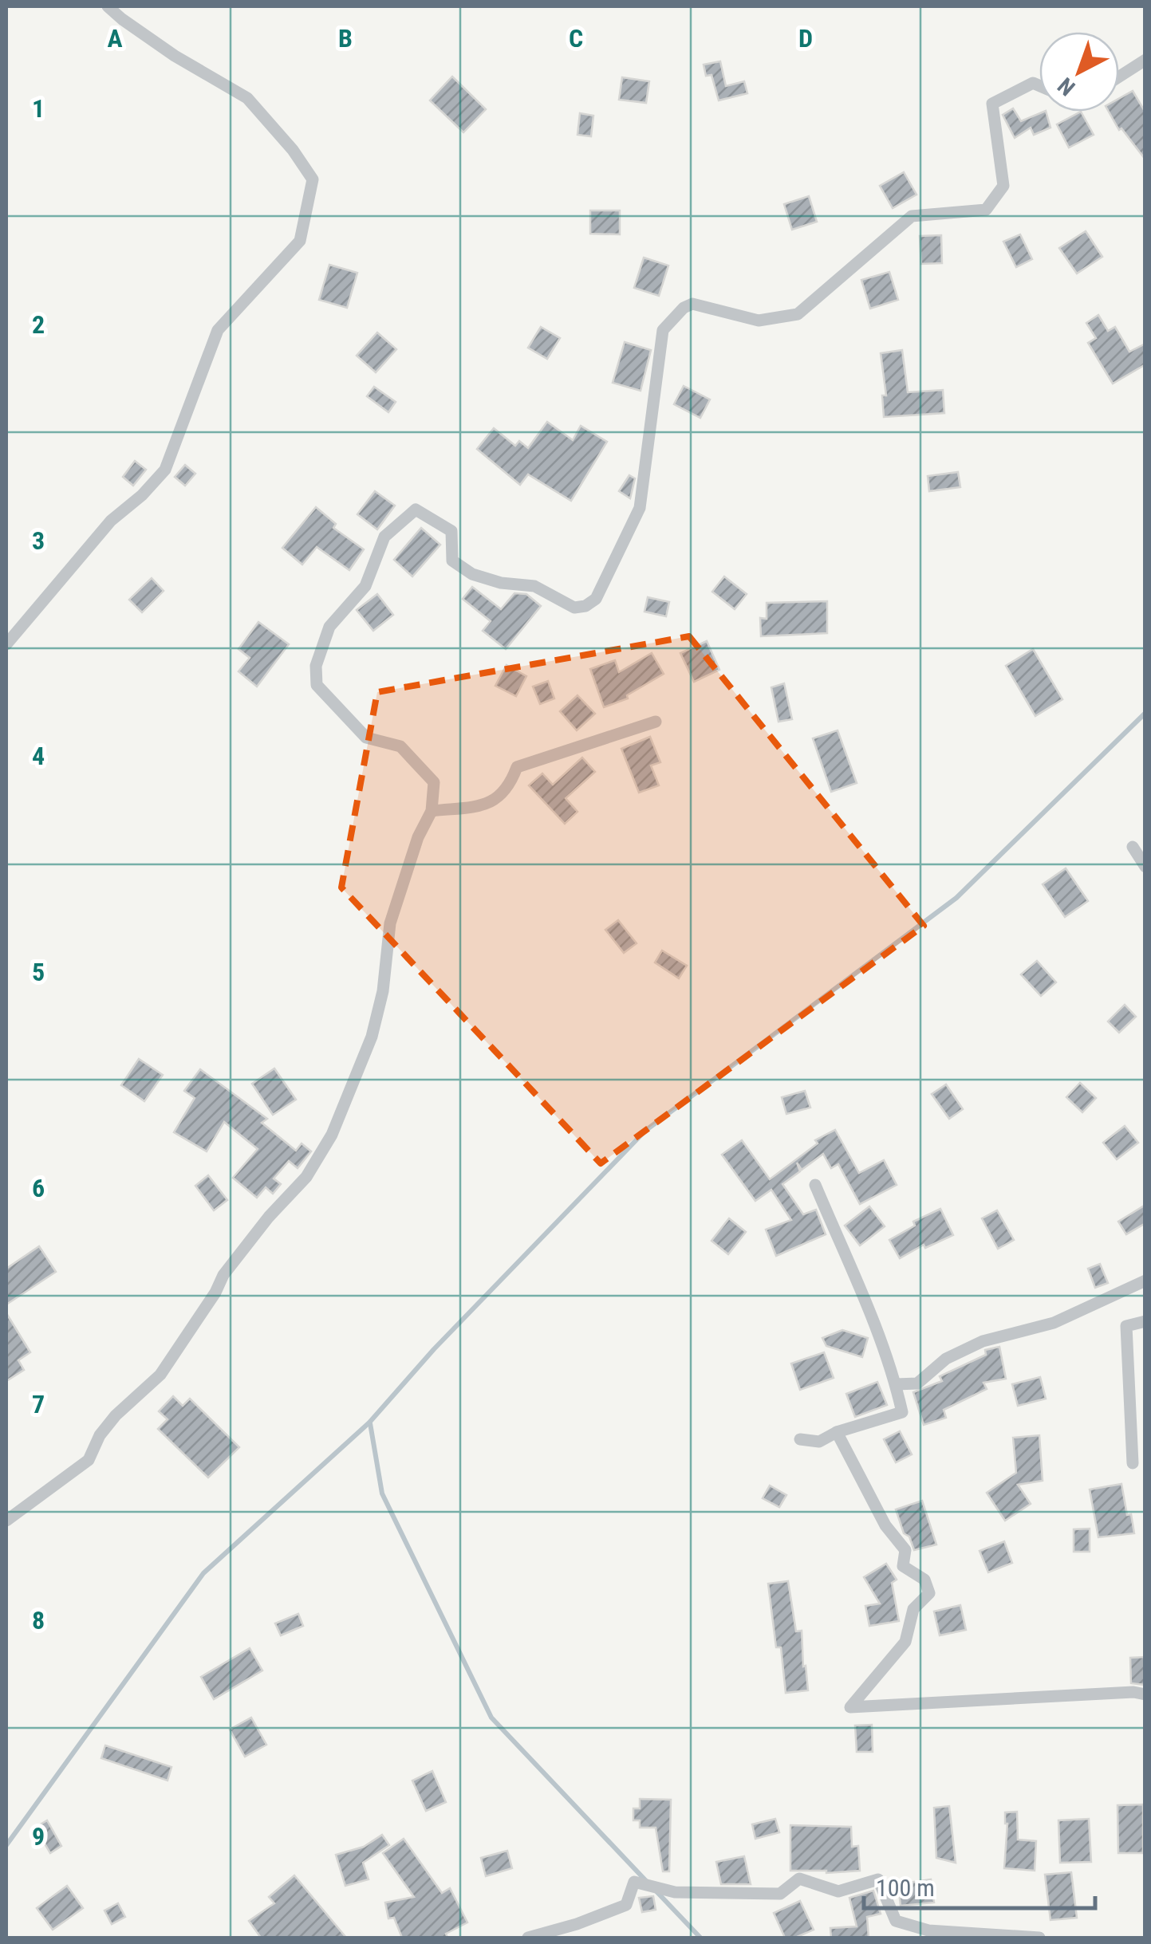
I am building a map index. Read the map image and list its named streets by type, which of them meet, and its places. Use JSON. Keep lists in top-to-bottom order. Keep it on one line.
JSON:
{"scale_bar":"100 m","north":"bottom left","grid":{"columns":["A","B","C","D"],"rows":["1","2","3","4","5","6","7","8","9"]}}
